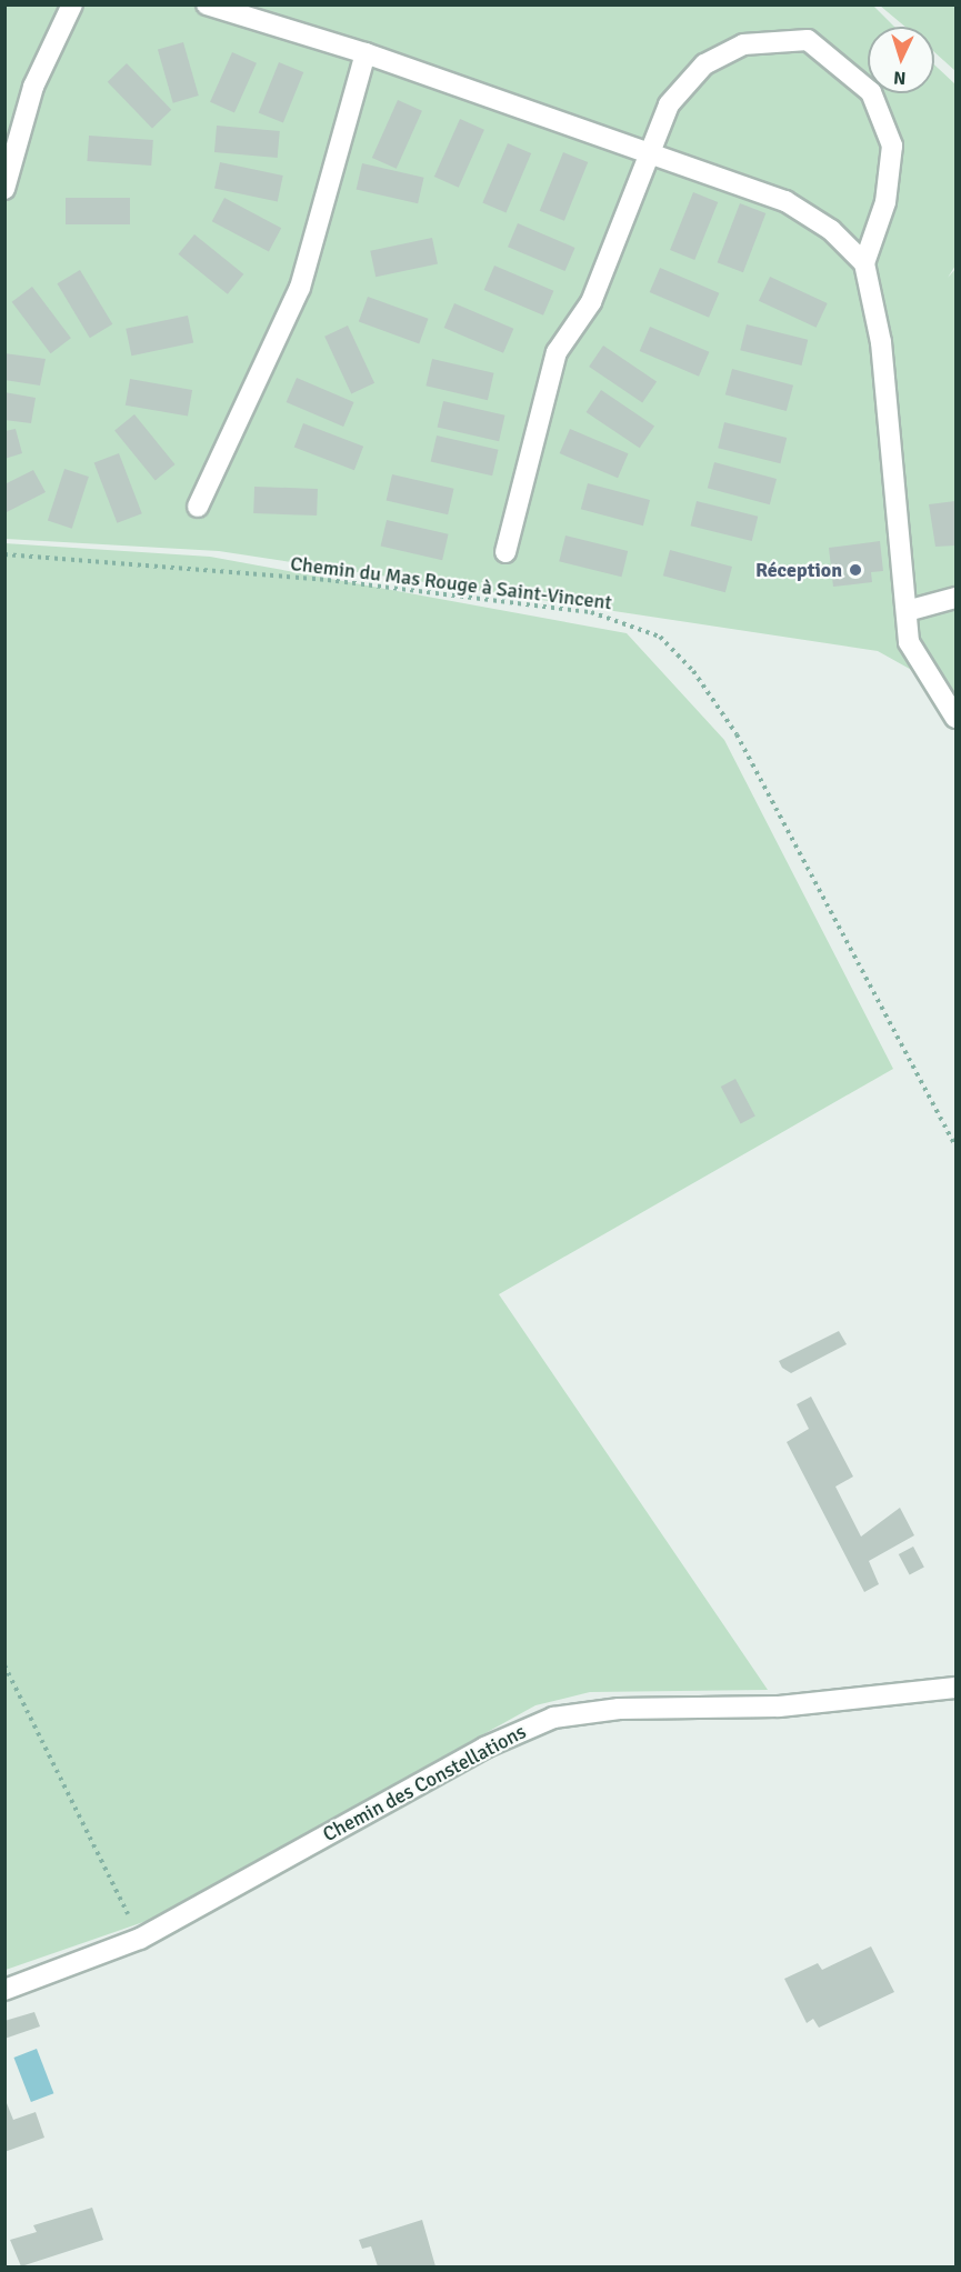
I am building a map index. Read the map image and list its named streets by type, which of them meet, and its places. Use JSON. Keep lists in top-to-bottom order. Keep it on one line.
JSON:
{"streets":{"street":["Chemin des Constellations"],"path":["Chemin du Mas Rouge à Saint-Vincent"]},"places":["Réception"],"north":"bottom"}
